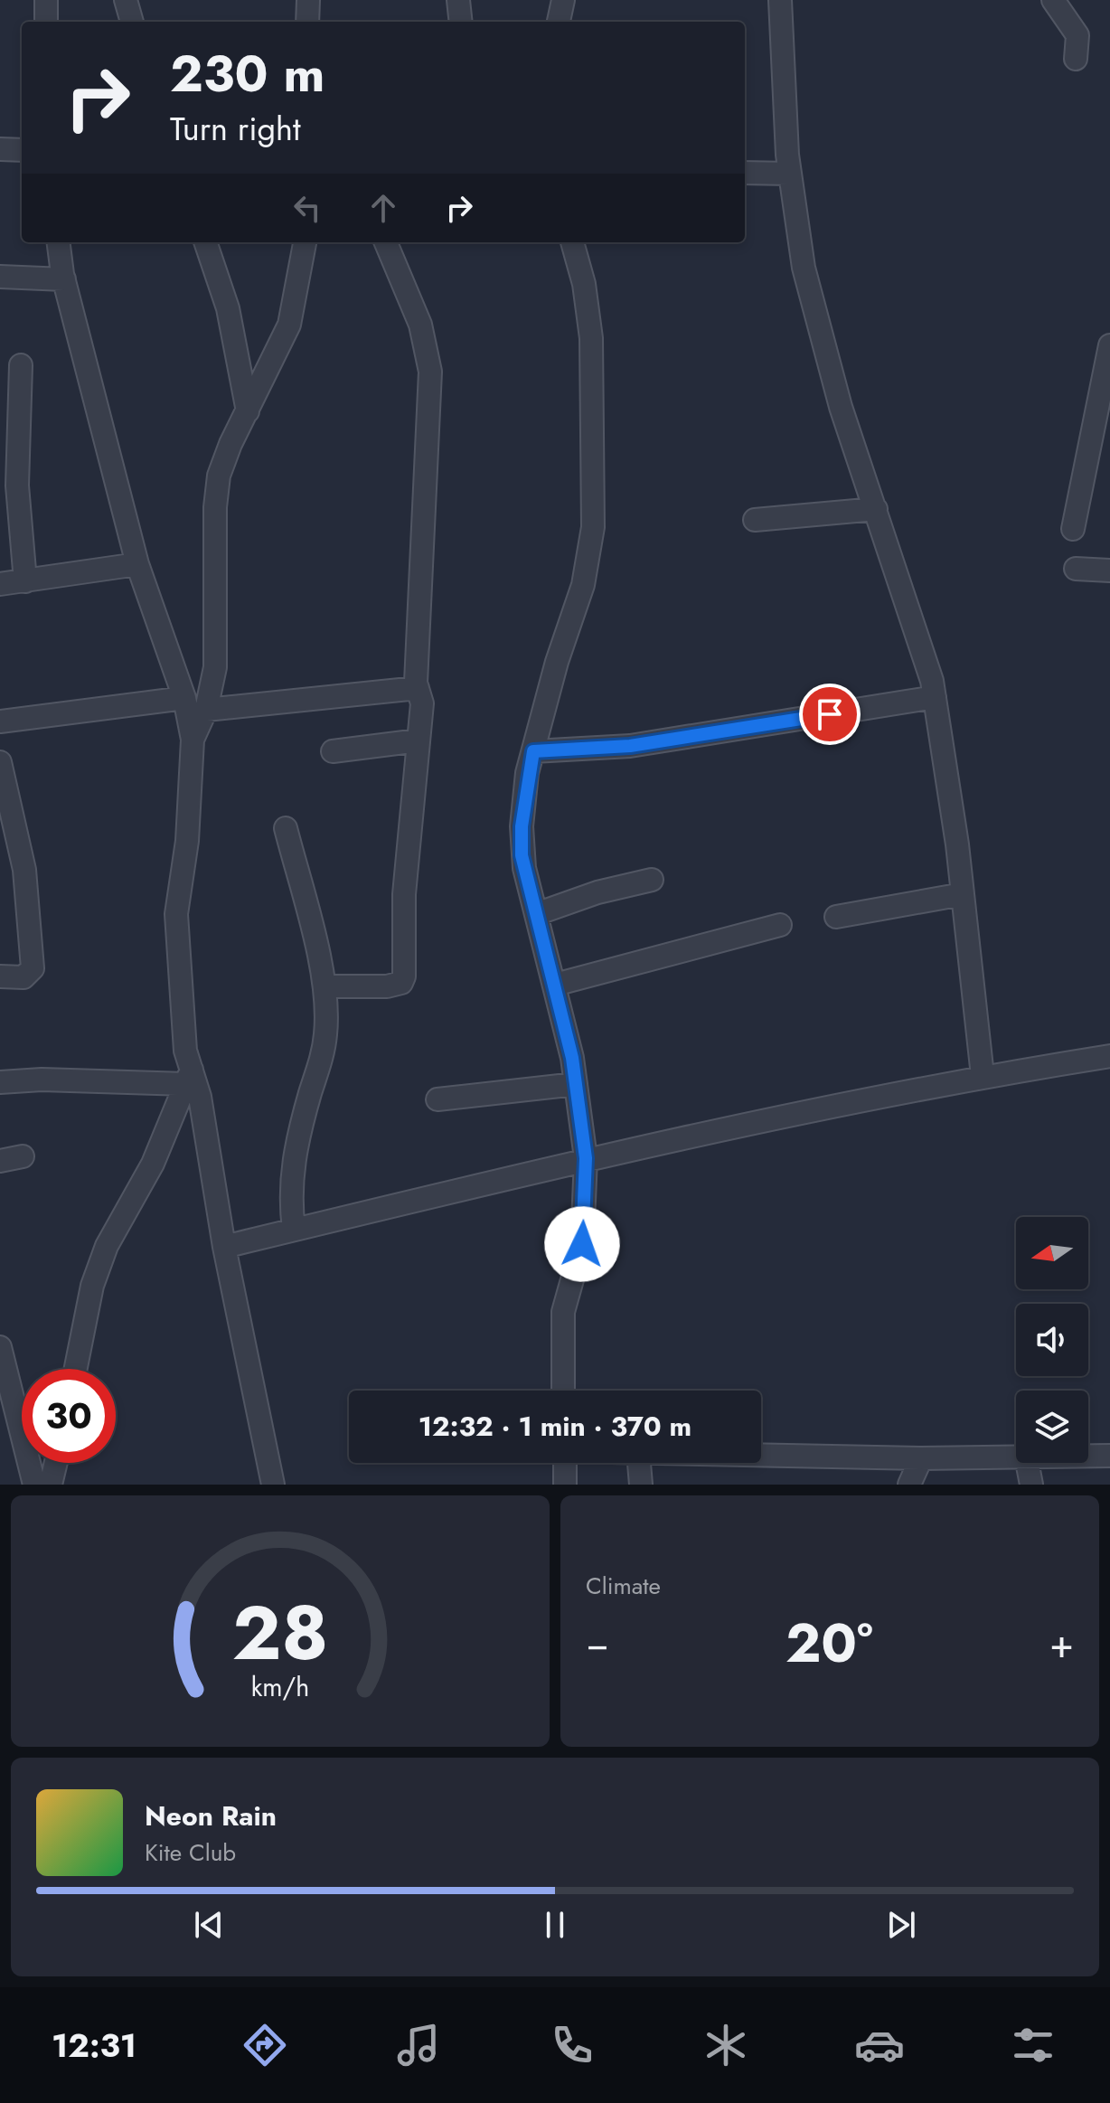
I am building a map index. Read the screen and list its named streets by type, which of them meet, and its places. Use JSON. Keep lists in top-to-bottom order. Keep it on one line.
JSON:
{"north":"left","page":{"turn":["230 m","Turn right"],"limit":"30","trip":"12:32 · 1 min · 370 m","tile":"Climate","heat":["−","20°","+"],"song":["Neon Rain","Kite Club"],"tabs":"12:31","gauge":["28","km/h"]}}
